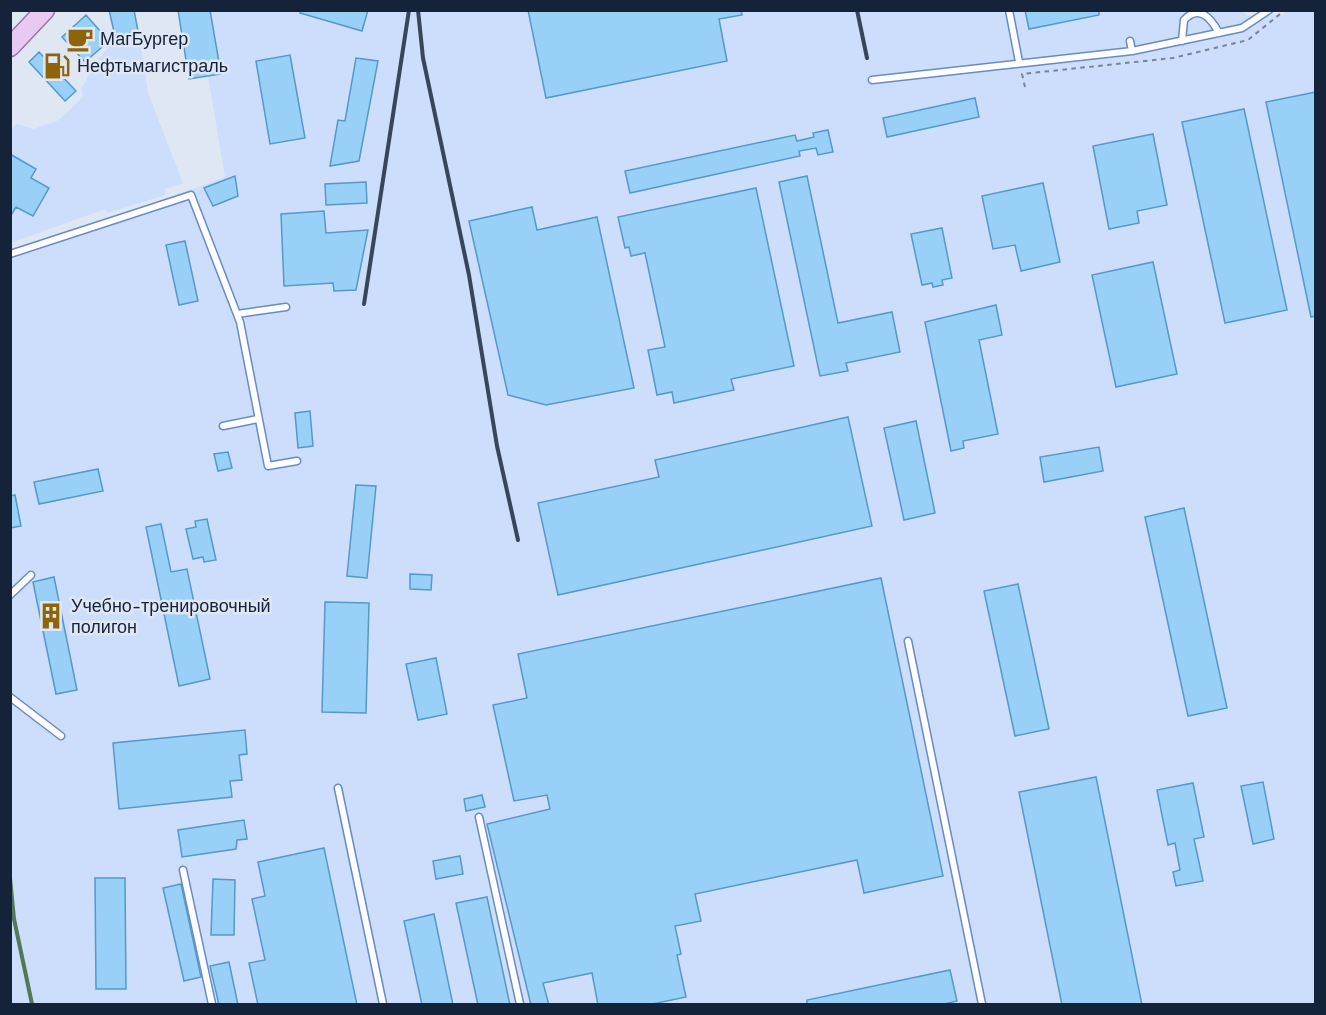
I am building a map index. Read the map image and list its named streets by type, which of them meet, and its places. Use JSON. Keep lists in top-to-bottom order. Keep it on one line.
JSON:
{"places":{"cafe":["МагБургер"],"fuel station":["Нефтьмагистраль"],"building":["Учебно-тренировочный полигон"]}}
